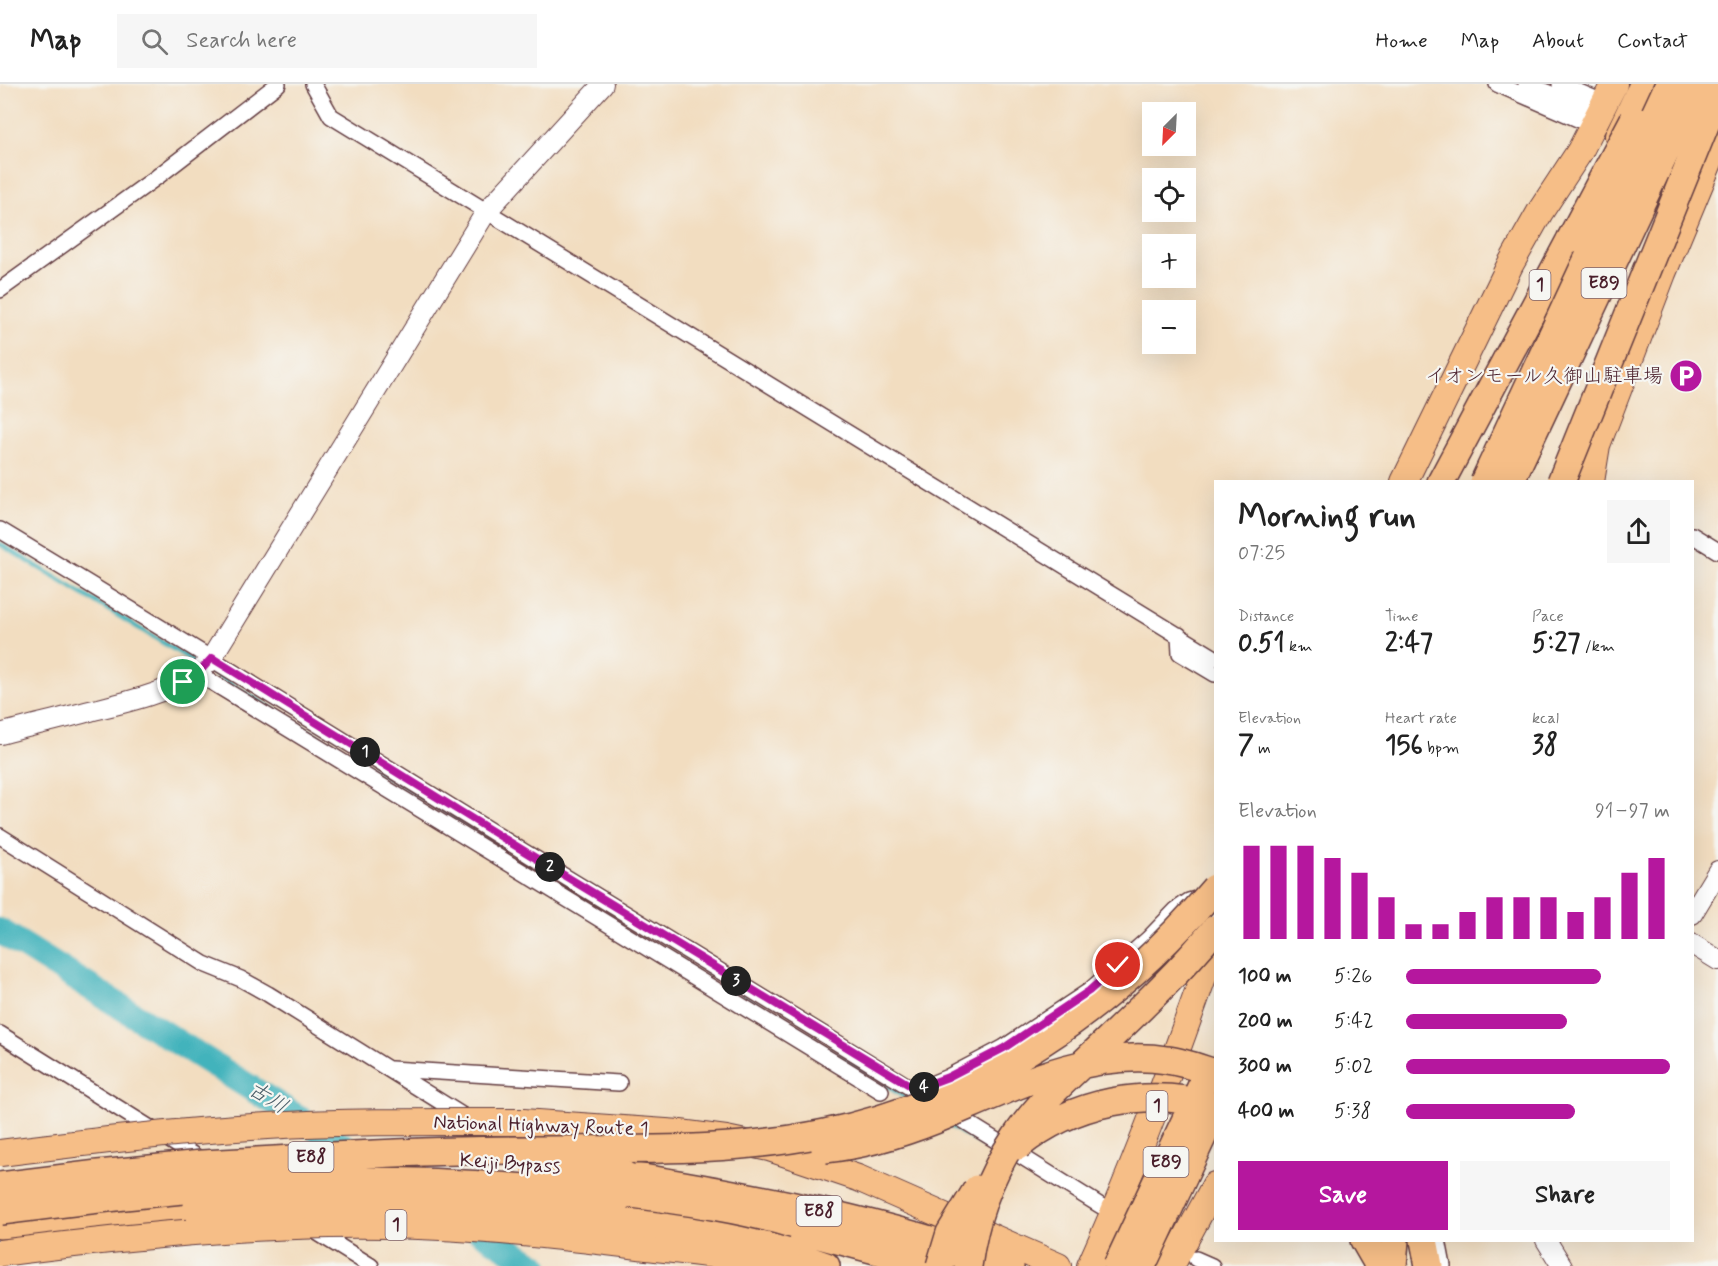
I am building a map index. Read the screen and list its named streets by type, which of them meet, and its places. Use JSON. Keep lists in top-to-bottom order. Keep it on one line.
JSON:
{"streets":{"highway":["E89","1","National Highway Route 1","E88","Keiji Bypass"]},"water":["古川"],"places":{"parking":["イオンモール久御山駐車場"]},"north":"bottom left","page":{"header":"Map","search":"Search here","nav":["Home","Map","About","Contact"],"map_buttons":["+","−"],"heading":["Morning run","07:25"],"stats":[["Distance","0.51 km"],["Time","2:47"],["Pace","5:27 /km"],["Elevation","7 m"],["Heart rate","156 bpm"],["kcal","38"]],"pins":["1","2","3","4"],"chart":["Elevation","91–97 m"],"list":[{"name":"100 m","note":"5:26"},{"name":"200 m","note":"5:42"},{"name":"300 m","note":"5:02"},{"name":"400 m","note":"5:38"}],"buttons":["Save","Share"]}}
